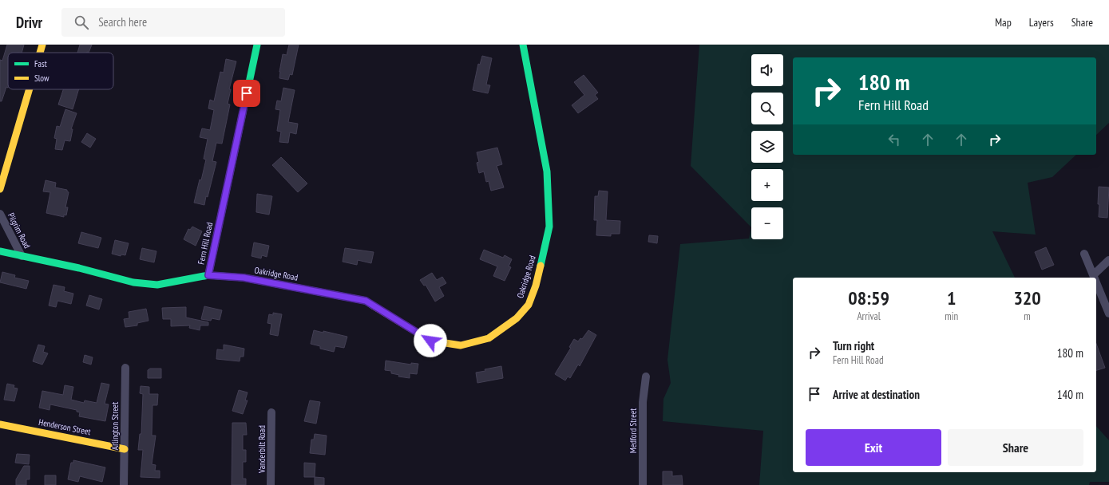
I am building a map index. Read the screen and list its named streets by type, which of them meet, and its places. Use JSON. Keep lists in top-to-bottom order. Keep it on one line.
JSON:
{"streets":{"street":["Pilgrim Road","Fern Hill Road","Oakridge Road","Arlington Street","Henderson Street","Medford Street","Vanderbilt Road"]},"crossings":[["Pilgrim Road","Fern Hill Road"],["Fern Hill Road","Oakridge Road"],["Arlington Street","Henderson Street"]],"legend":["Fast","Slow"],"page":{"header":"Drivr","search":"Search here","nav":["Map","Layers","Share"],"map_buttons":["+","−"],"turn":["180 m","Fern Hill Road"],"eta":["08:59","Arrival","1","min","320","m"],"list":[{"name":"Turn right","note":"Fern Hill Road","value":"180 m"},{"name":"Arrive at destination","value":"140 m"}],"buttons":["Exit","Share"]}}
